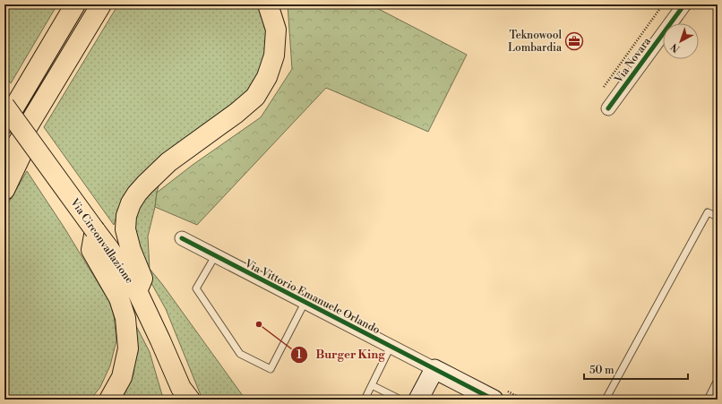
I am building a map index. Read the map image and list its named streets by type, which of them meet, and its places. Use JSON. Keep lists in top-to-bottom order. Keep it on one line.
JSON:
{"streets":{"main road":["Via Circonvallazione"],"street":["Via Novara","Via Vittorio Emanuele Orlando"]},"places":{"office":["Teknowool Lombardia"],"other":["Burger King"]},"scale_bar":"50 m","north":"bottom left"}
